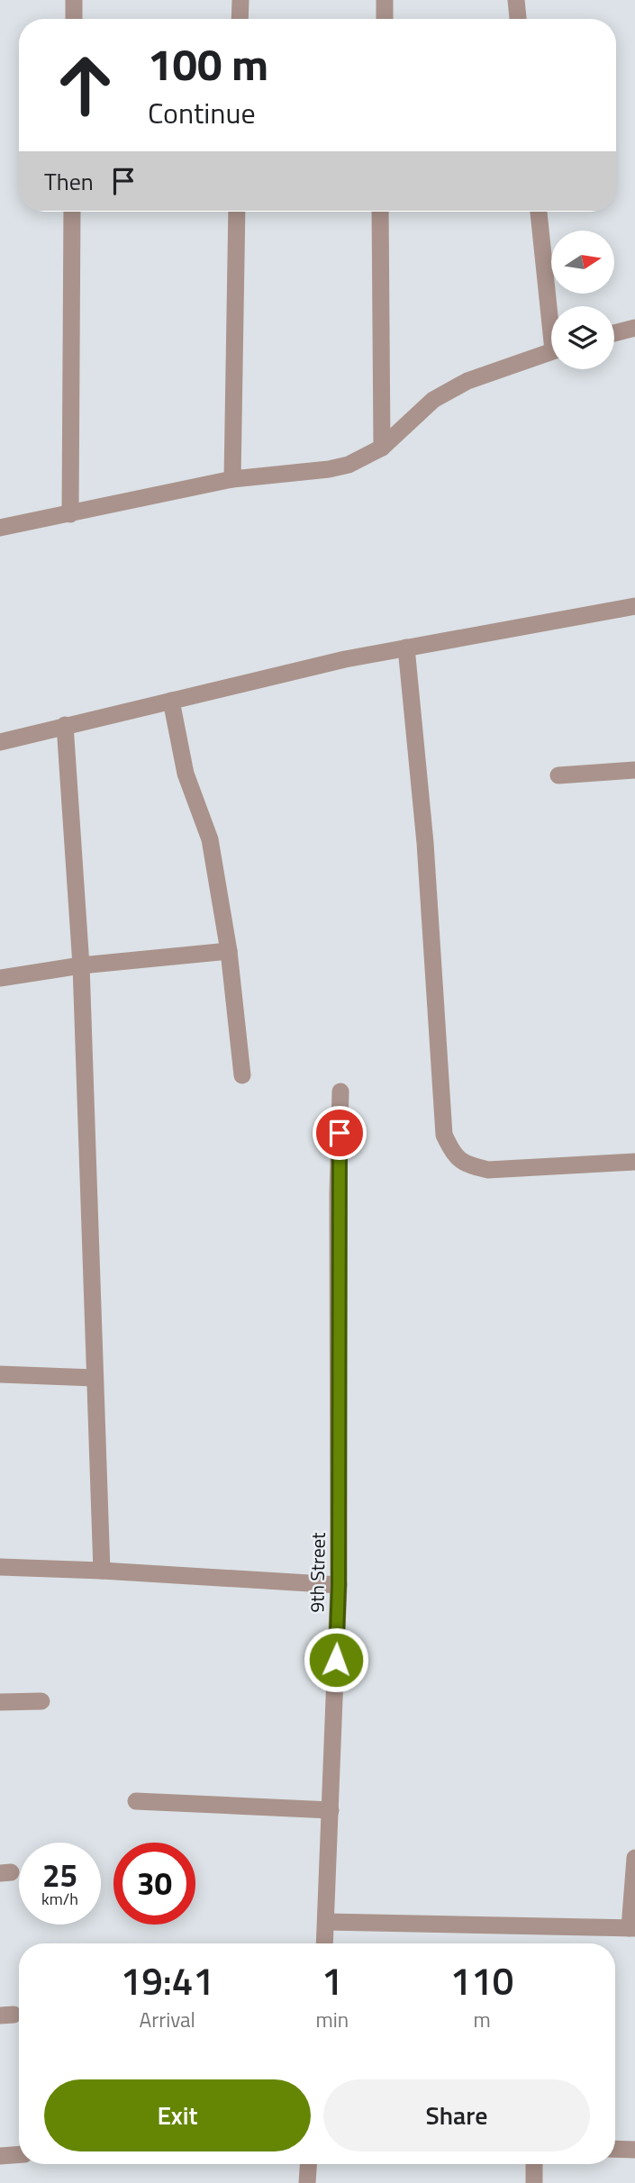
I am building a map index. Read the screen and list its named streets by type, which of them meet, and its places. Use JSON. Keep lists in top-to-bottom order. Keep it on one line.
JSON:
{"streets":{"street":["9th Street"]},"north":"right","page":{"turn":["100 m","Continue"],"then":"Then","speed":"25 km/h","limit":"30","eta":["19:41","Arrival","1","min","110","m"],"buttons":["Exit","Share"]}}
